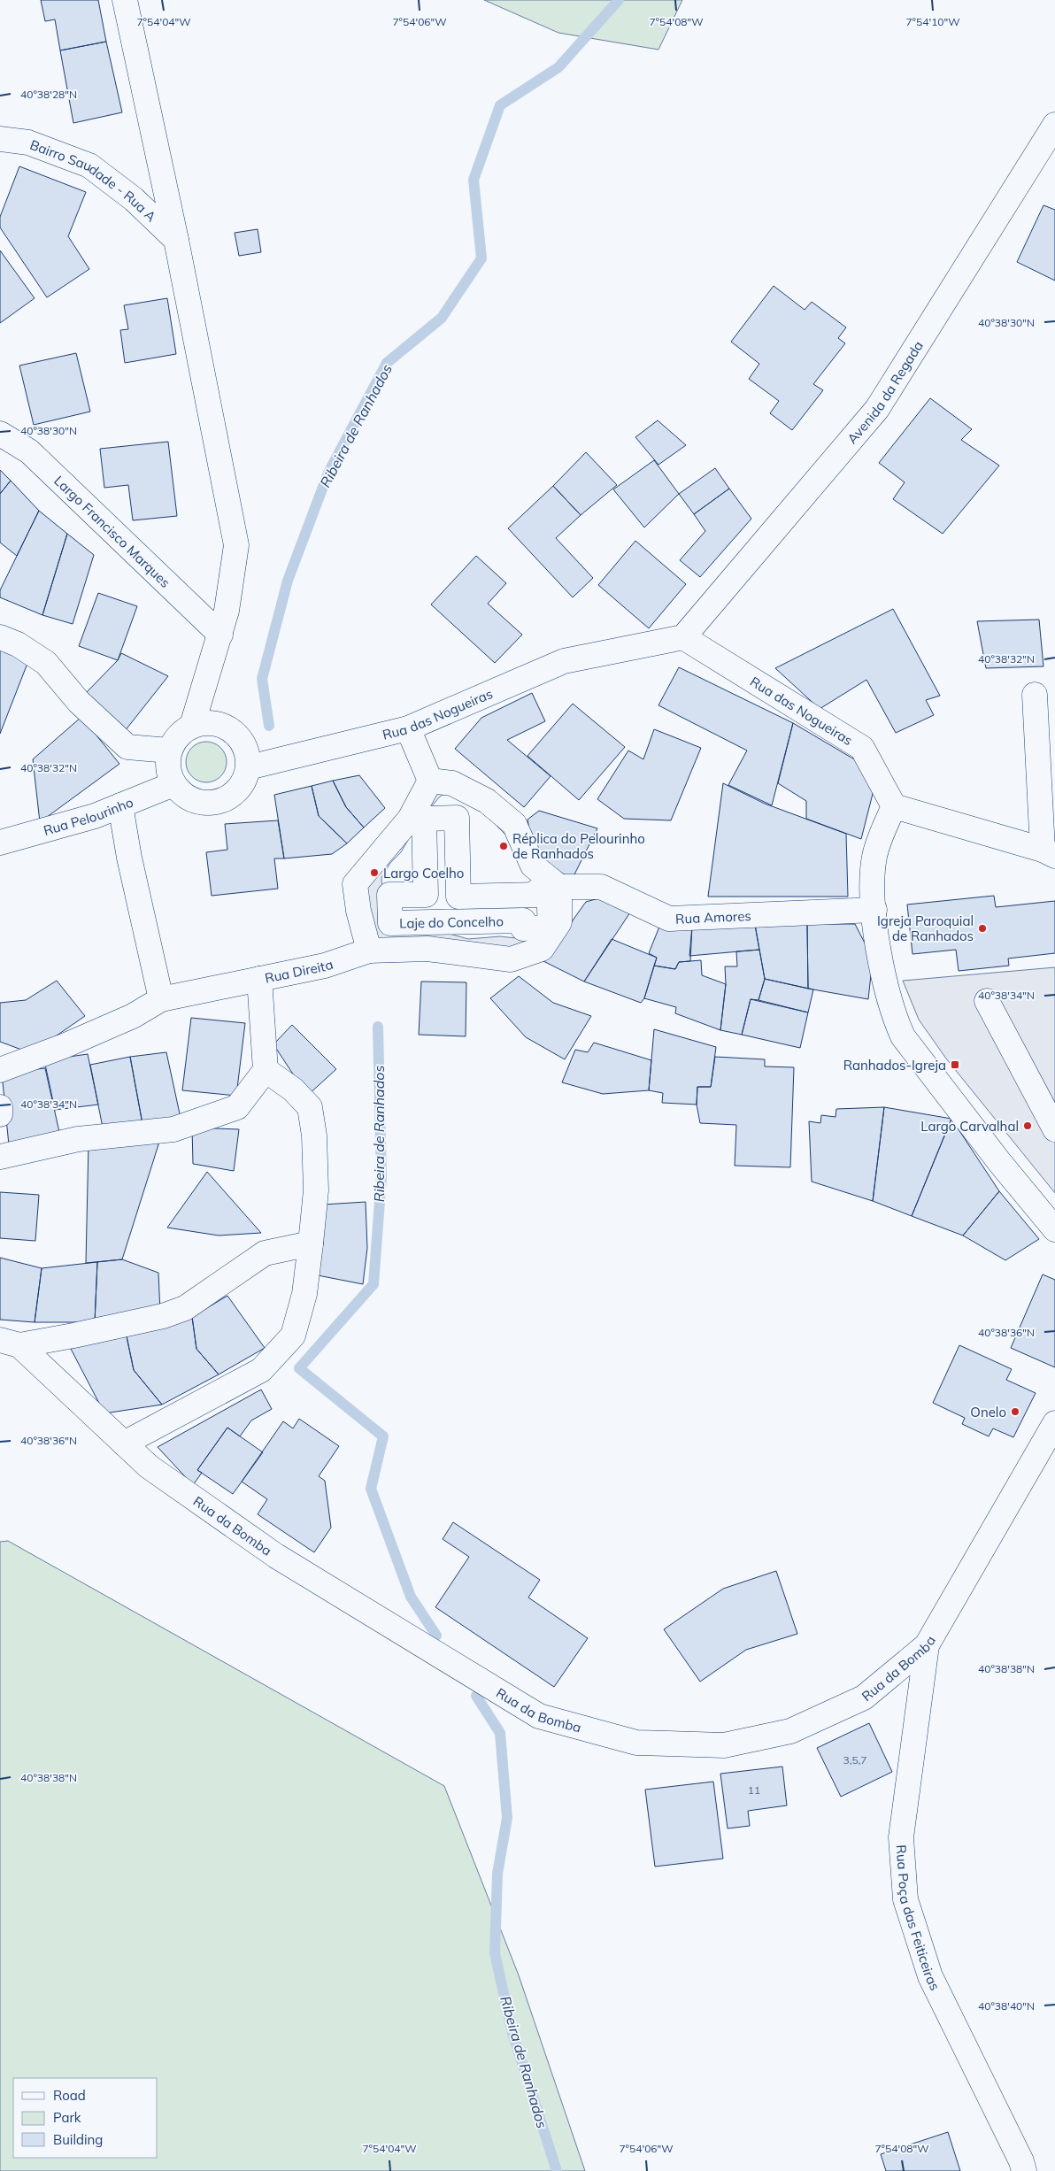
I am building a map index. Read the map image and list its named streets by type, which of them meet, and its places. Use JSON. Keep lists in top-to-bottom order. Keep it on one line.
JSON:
{"streets":{"street":["Bairro Saudade - Rua A","Avenida da Regada","Largo Francisco Marques","Rua das Nogueiras","Rua Pelourinho","Rua Amores","Laje do Concelho","Rua Direita","Rua da Bomba","Rua Poça das Feiticeiras"]},"crossings":[["Avenida da Regada","Rua das Nogueiras"],["Rua das Nogueiras","Rua Pelourinho"],["Rua Amores","Laje do Concelho"],["Rua Amores","Rua Direita"],["Laje do Concelho","Rua Direita"],["Rua da Bomba","Rua Poça das Feiticeiras"]],"water":["Ribeira de Ranhados"],"places":{"other":["Réplica do Pelourinho de Ranhados","Largo Coelho","Igreja Paroquial de Ranhados","Largo Carvalhal","Onelo"],"transit":["Ranhados-Igreja"]},"house_numbers":["3,5,7","11"],"legend":["Road","Park","Building"],"coordinates":["7°54'04\"W","7°54'06\"W","7°54'08\"W","7°54'10\"W","40°38'28\"N","40°38'30\"N","40°38'32\"N","40°38'34\"N","40°38'36\"N","40°38'38\"N","40°38'40\"N"]}
